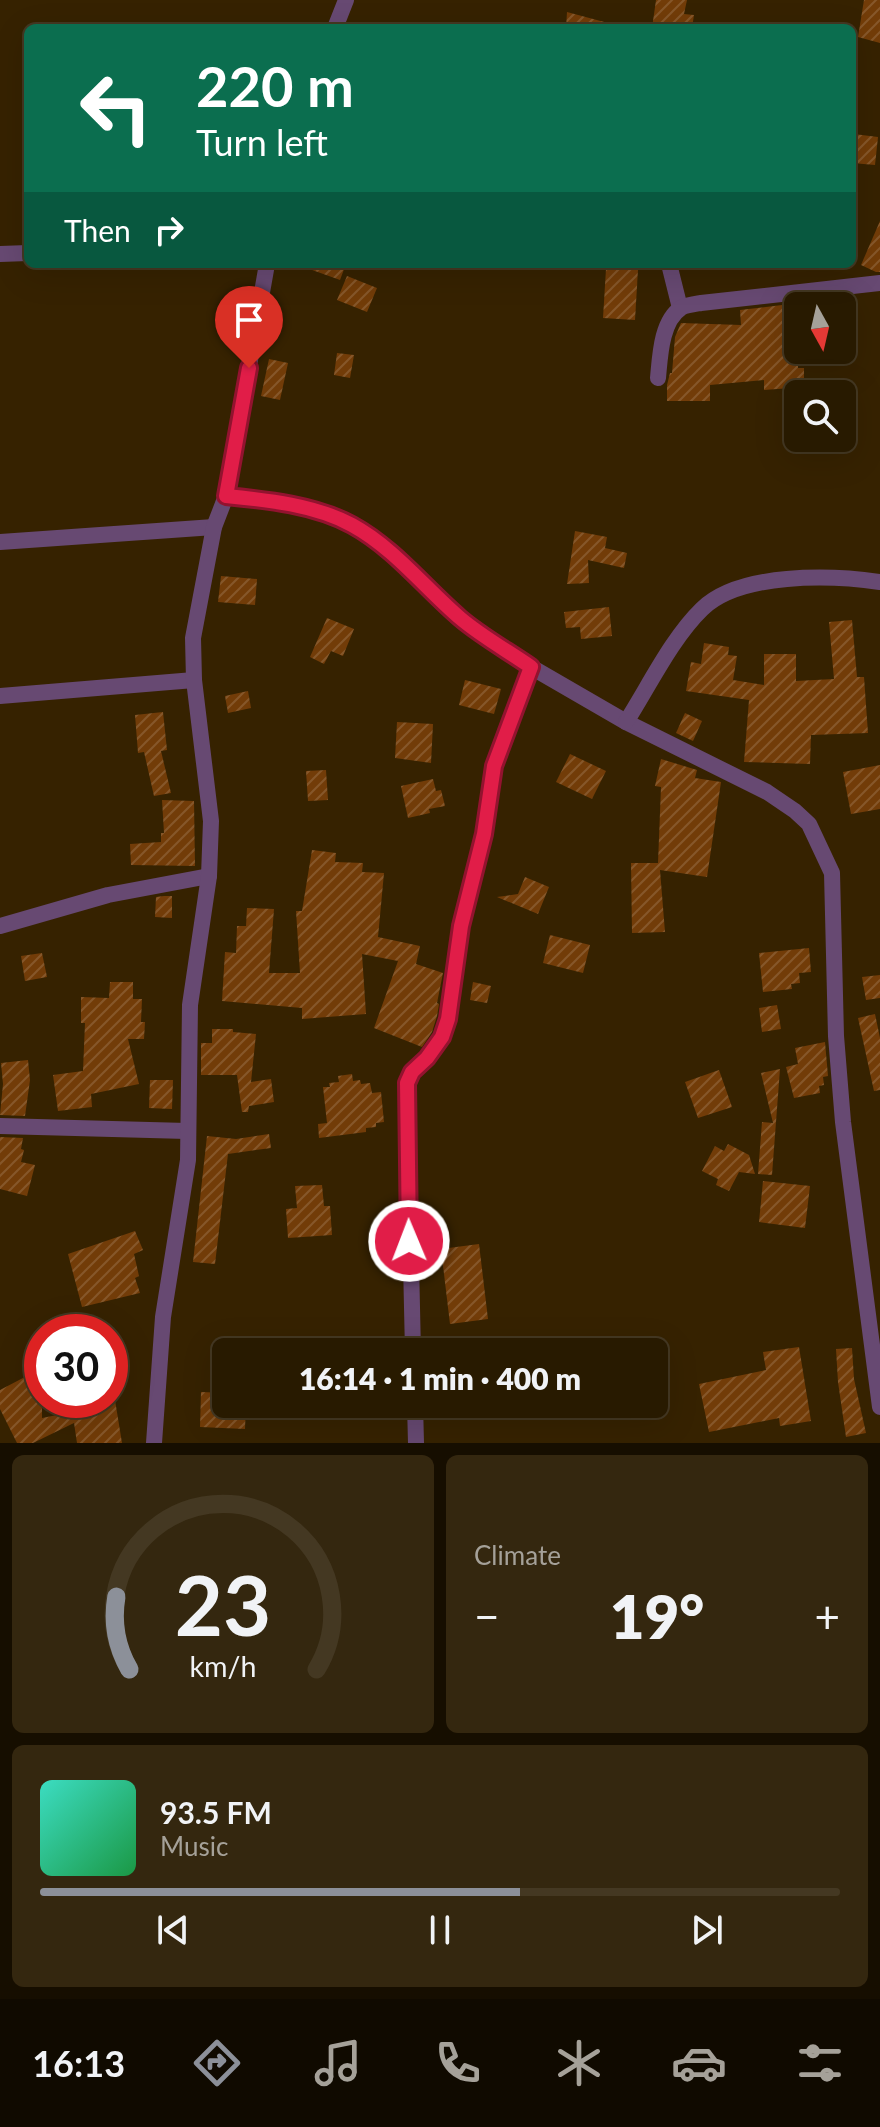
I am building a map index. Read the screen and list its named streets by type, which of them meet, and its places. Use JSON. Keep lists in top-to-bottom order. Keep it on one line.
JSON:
{"north":"bottom","page":{"turn":["220 m","Turn left"],"then":"Then","limit":"30","trip":"16:14 · 1 min · 400 m","tile":"Climate","heat":["−","19°","+"],"song":["93.5 FM","Music"],"tabs":"16:13","gauge":["23","km/h"]}}
